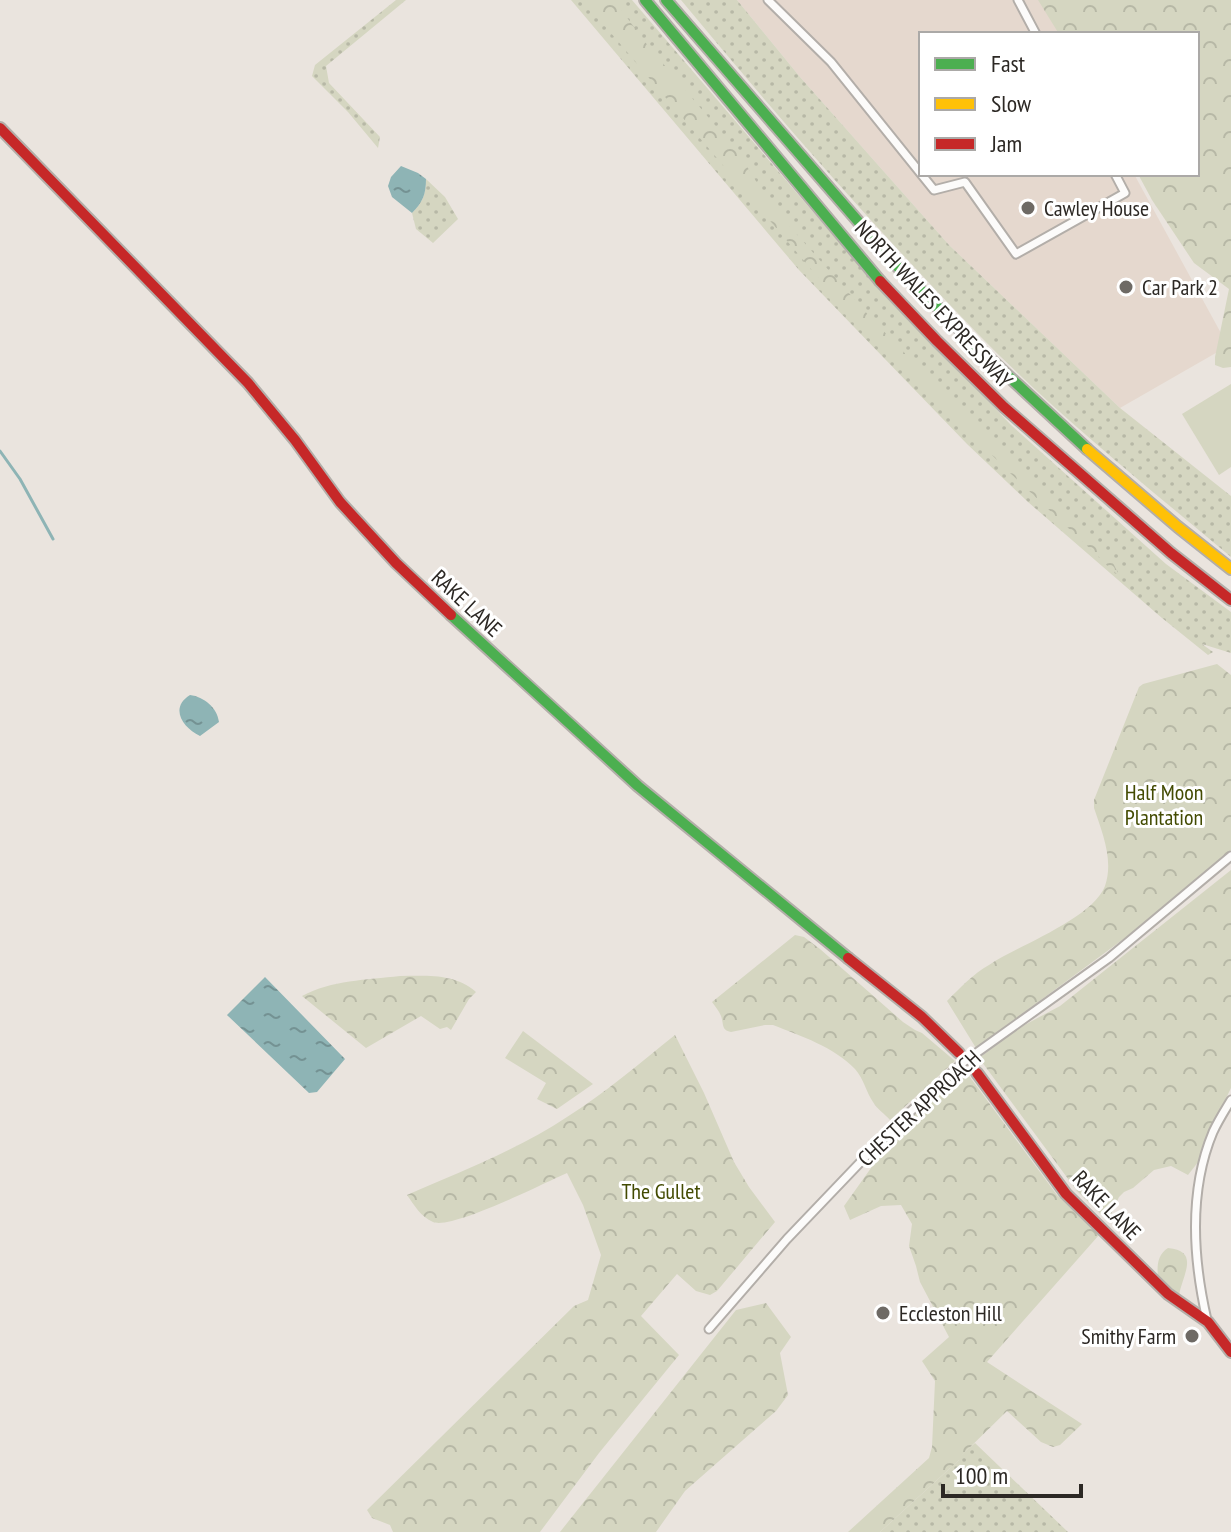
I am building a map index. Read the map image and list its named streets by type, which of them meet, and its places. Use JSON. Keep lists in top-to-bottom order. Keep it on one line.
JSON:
{"streets":{"main road":["NORTH WALES EXPRESSWAY","RAKE LANE"],"street":["CHESTER APPROACH"]},"parks":["Half Moon Plantation","The Gullet"],"places":["Cawley House","Car Park 2","Eccleston Hill","Smithy Farm"],"legend":["Fast","Slow","Jam"],"scale_bar":"100 m"}
